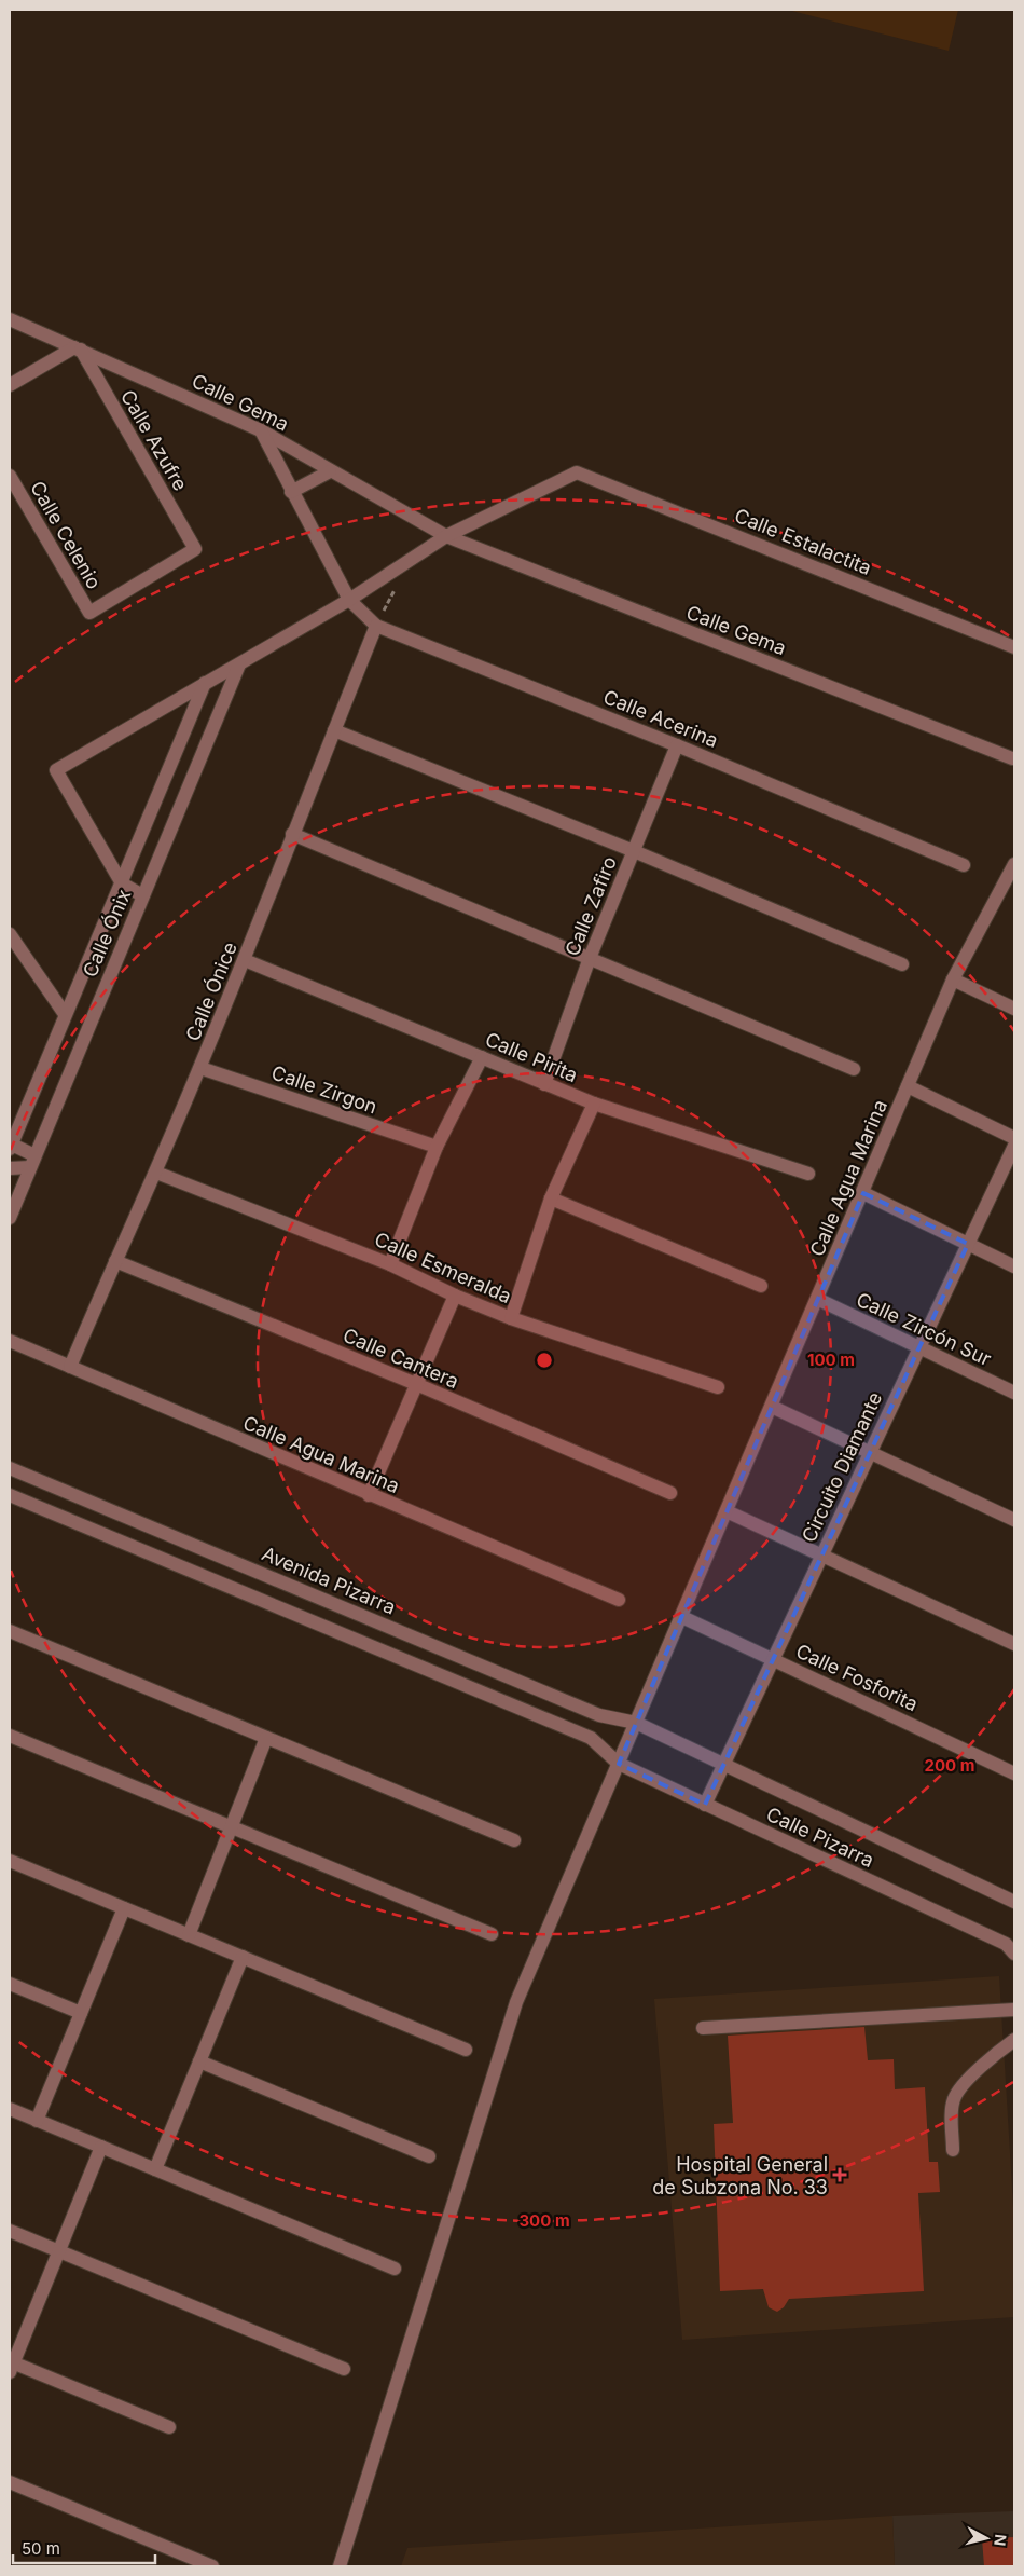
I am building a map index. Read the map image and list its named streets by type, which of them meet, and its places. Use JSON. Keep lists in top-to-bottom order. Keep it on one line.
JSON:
{"streets":{"street":["Calle Gema","Calle Azufre","Calle Celenio","Calle Estalactita","Calle Acerina","Calle Zafiro","Calle Ónix","Calle Ónice","Calle Pirita","Calle Zirgon","Calle Agua Marina","Calle Esmeralda","Calle Zircón Sur","Calle Cantera","Circuito Diamante","Avenida Pizarra","Calle Fosforita","Calle Pizarra"]},"crossings":[["Calle Gema","Calle Azufre"],["Calle Gema","Calle Estalactita"],["Calle Gema","Calle Acerina"],["Calle Azufre","Calle Celenio"],["Calle Acerina","Calle Zafiro"],["Calle Acerina","Calle Ónice"],["Calle Zafiro","Calle Pirita"],["Calle Ónice","Calle Pirita"],["Calle Ónice","Calle Zirgon"],["Calle Ónice","Calle Agua Marina"],["Calle Ónice","Calle Esmeralda"],["Calle Ónice","Calle Cantera"],["Calle Agua Marina","Calle Zircón Sur"],["Calle Agua Marina","Avenida Pizarra"],["Calle Agua Marina","Calle Fosforita"],["Calle Agua Marina","Calle Pizarra"],["Calle Zircón Sur","Circuito Diamante"],["Circuito Diamante","Calle Fosforita"],["Circuito Diamante","Calle Pizarra"],["Avenida Pizarra","Calle Pizarra"]],"places":{"health":["Hospital General de Subzona No. 33"]},"scale_bar":"50 m","north":"right","rings":["100 m","200 m","300 m"]}
